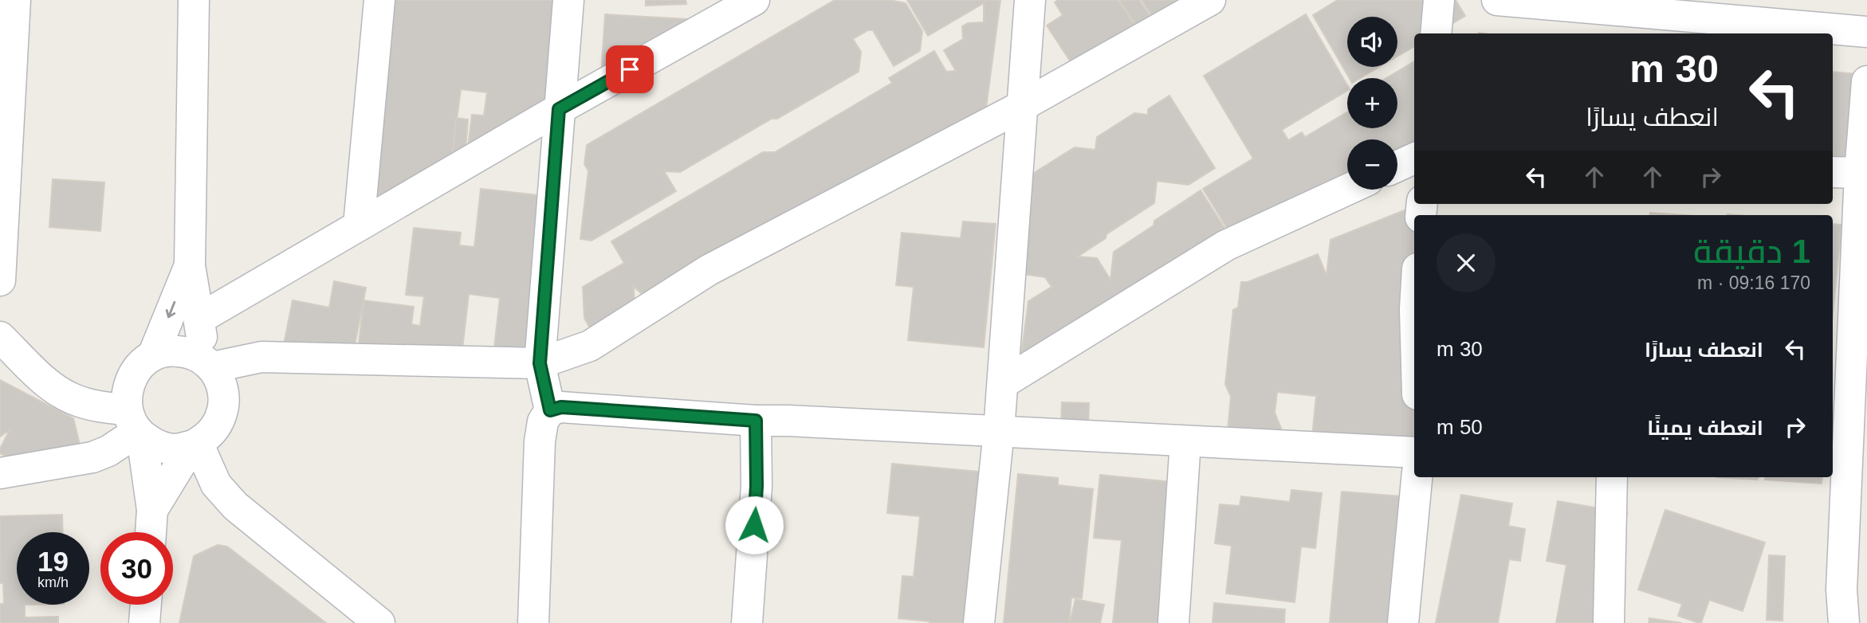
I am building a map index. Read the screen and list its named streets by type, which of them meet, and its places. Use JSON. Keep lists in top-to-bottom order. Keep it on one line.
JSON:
{"page":{"map_buttons":["+","−"],"turn":["30 m","انعطف يسارًا"],"heading":["1 دقيقة","170 m · 09:16"],"list":[{"name":"انعطف يسارًا","value":"30 m"},{"name":"انعطف يمينًا","value":"50 m"}],"speed":"19 km/h","limit":"30"}}
